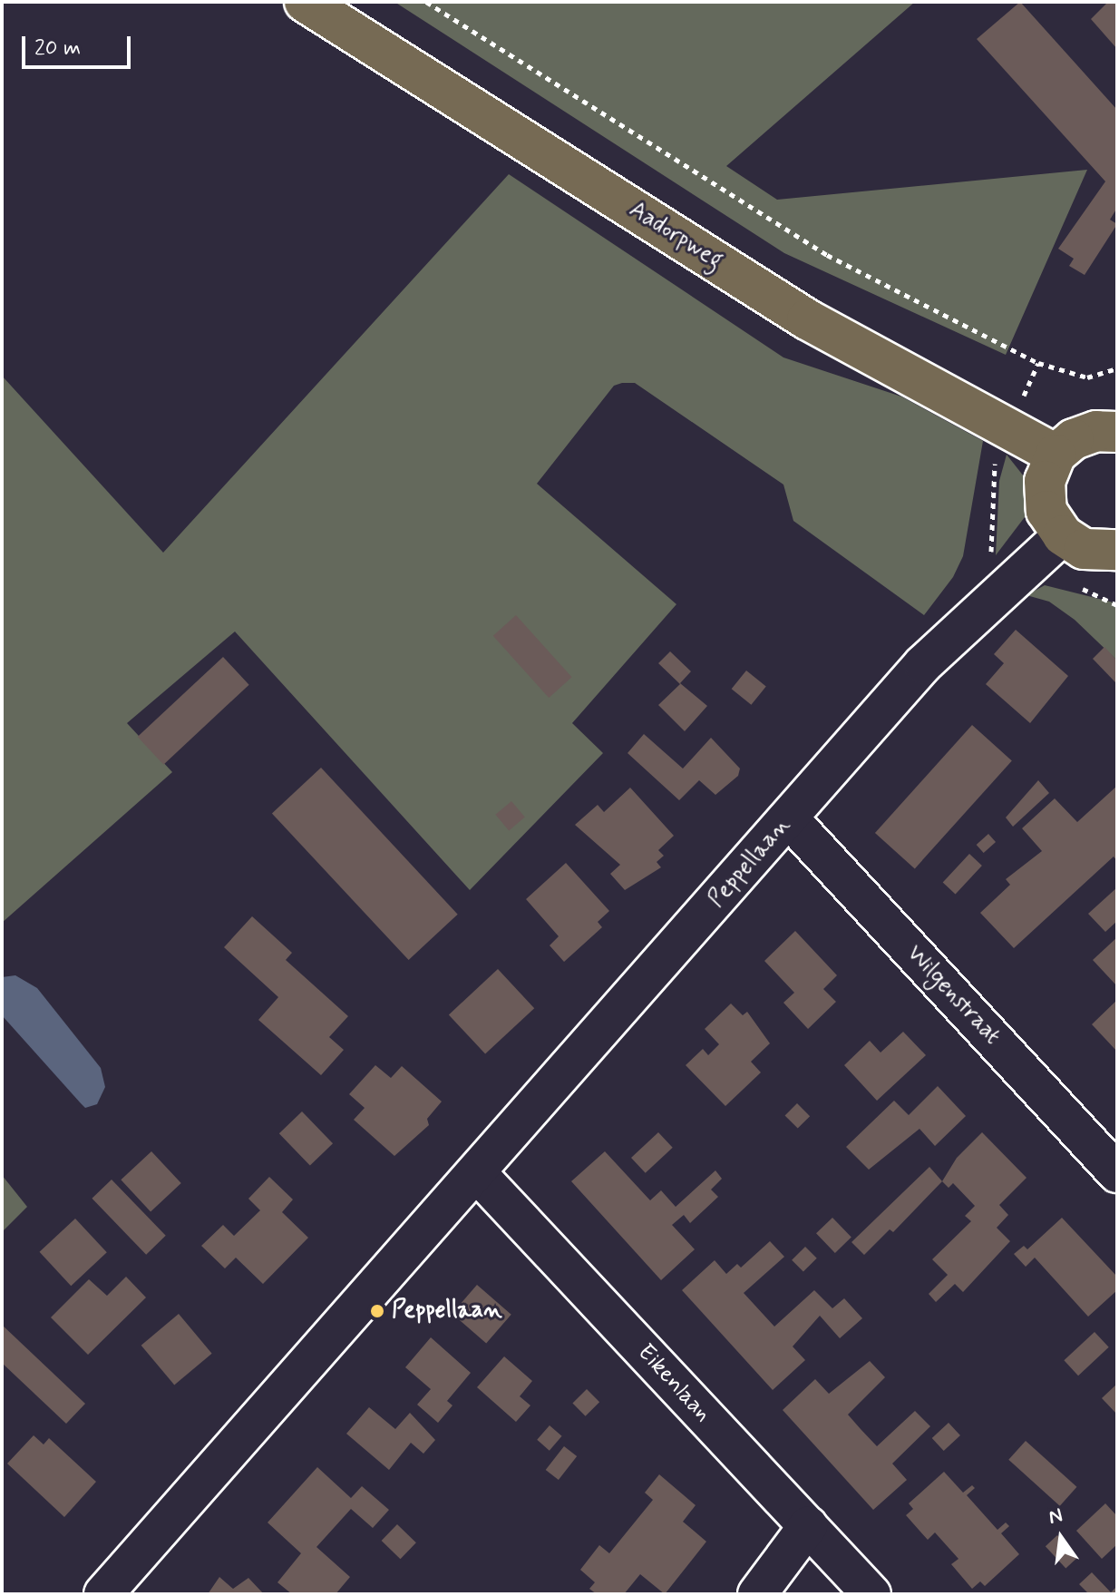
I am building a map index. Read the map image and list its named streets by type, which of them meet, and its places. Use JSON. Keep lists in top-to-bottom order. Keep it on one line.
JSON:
{"streets":{"main road":["Aadorpweg"],"street":["Peppellaan","Wilgenstraat","Eikenlaan"]},"crossings":[["Peppellaan","Wilgenstraat"],["Peppellaan","Eikenlaan"]],"places":["Peppellaan"],"scale_bar":"20 m","north":"top"}
